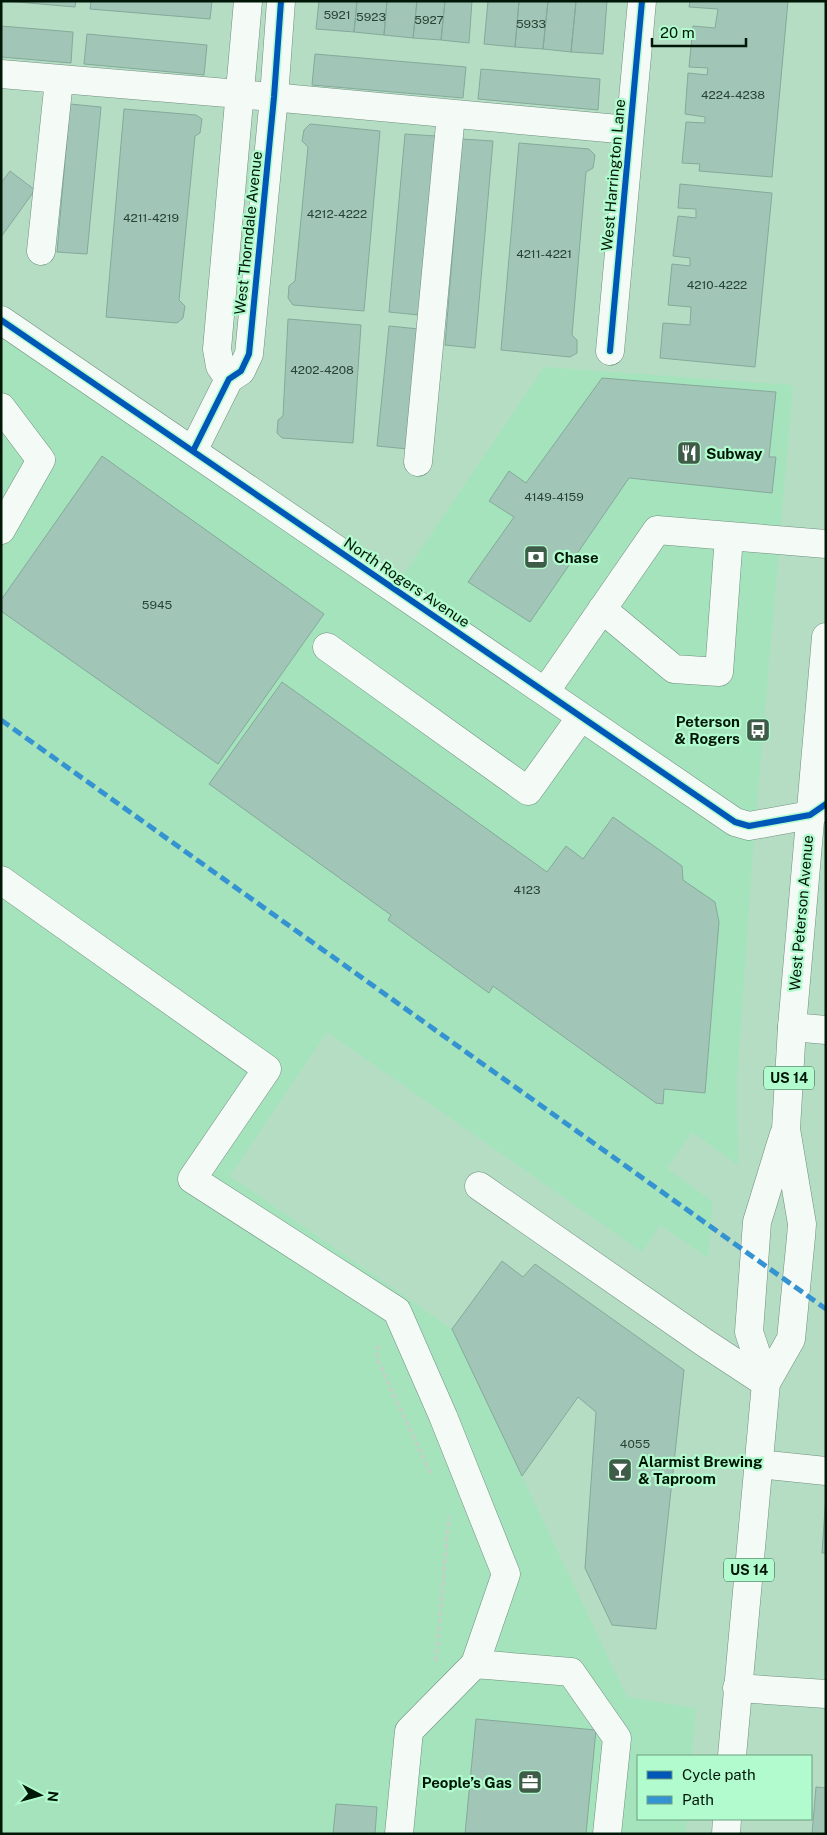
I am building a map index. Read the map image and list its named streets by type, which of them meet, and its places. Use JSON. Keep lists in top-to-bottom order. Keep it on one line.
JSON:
{"streets":{"street":["West Harrington Lane","West Thorndale Avenue","North Rogers Avenue","West Peterson Avenue","US 14"]},"crossings":[["West Thorndale Avenue","North Rogers Avenue"],["North Rogers Avenue","West Peterson Avenue"]],"places":{"restaurant":["Subway"],"bank":["Chase"],"bus stop":["Peterson & Rogers"],"bar":["Alarmist Brewing & Taproom"],"office":["People’s Gas"]},"house_numbers":["5921","5923","5927","5933","4224-4238","4212-4222","4211-4219","4211-4221","4210-4222","4202-4208","4149-4159","5945","4123","4055"],"legend":["Cycle path","Path"],"scale_bar":"20 m","north":"right"}
